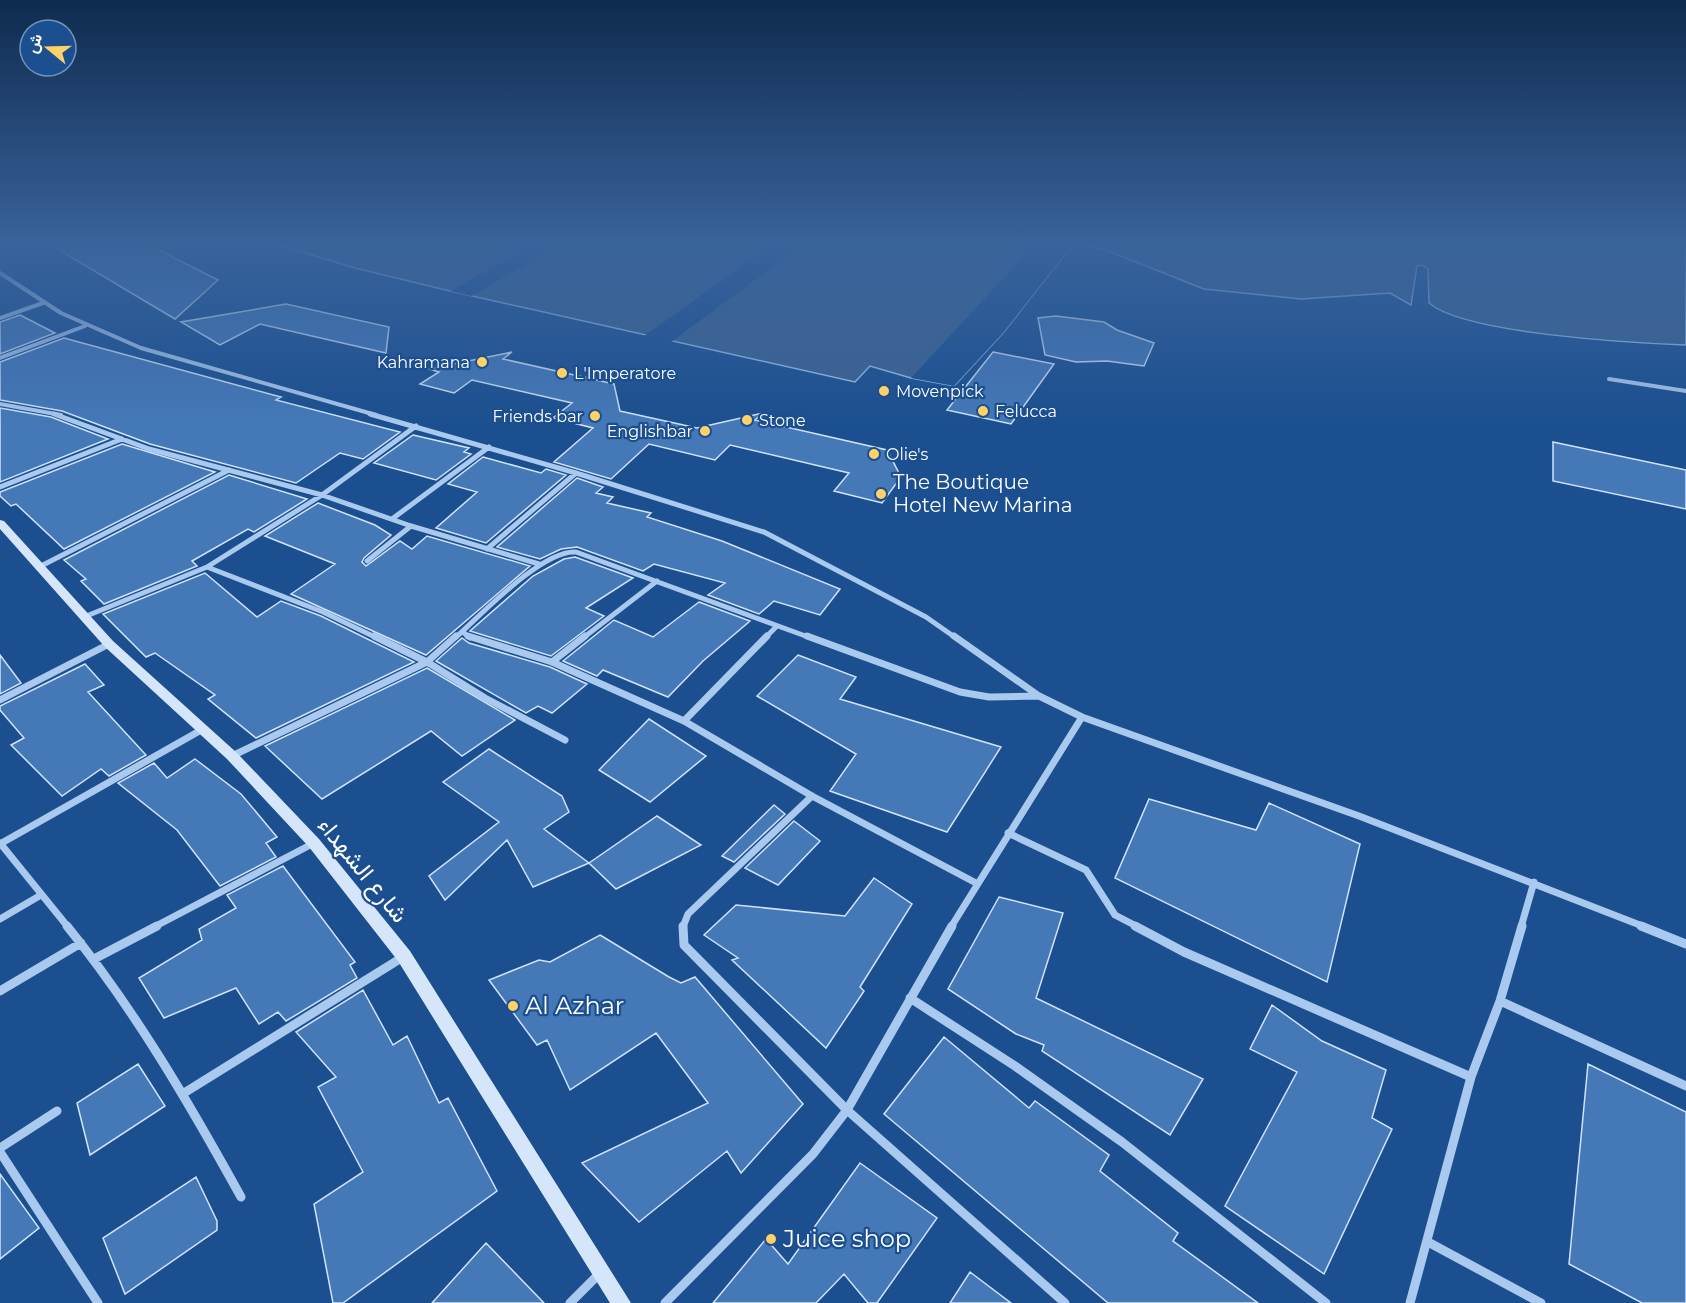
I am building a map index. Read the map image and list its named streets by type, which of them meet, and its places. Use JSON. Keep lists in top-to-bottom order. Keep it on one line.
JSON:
{"streets":{"street":["شارع الشهداء"]},"places":["Kahramana","L'Imperatore","Movenpick","Felucca","Friends bar","Stone","Englishbar","Olie's","The Boutique Hotel New Marina","Al Azhar","Juice shop"],"north":"left"}
